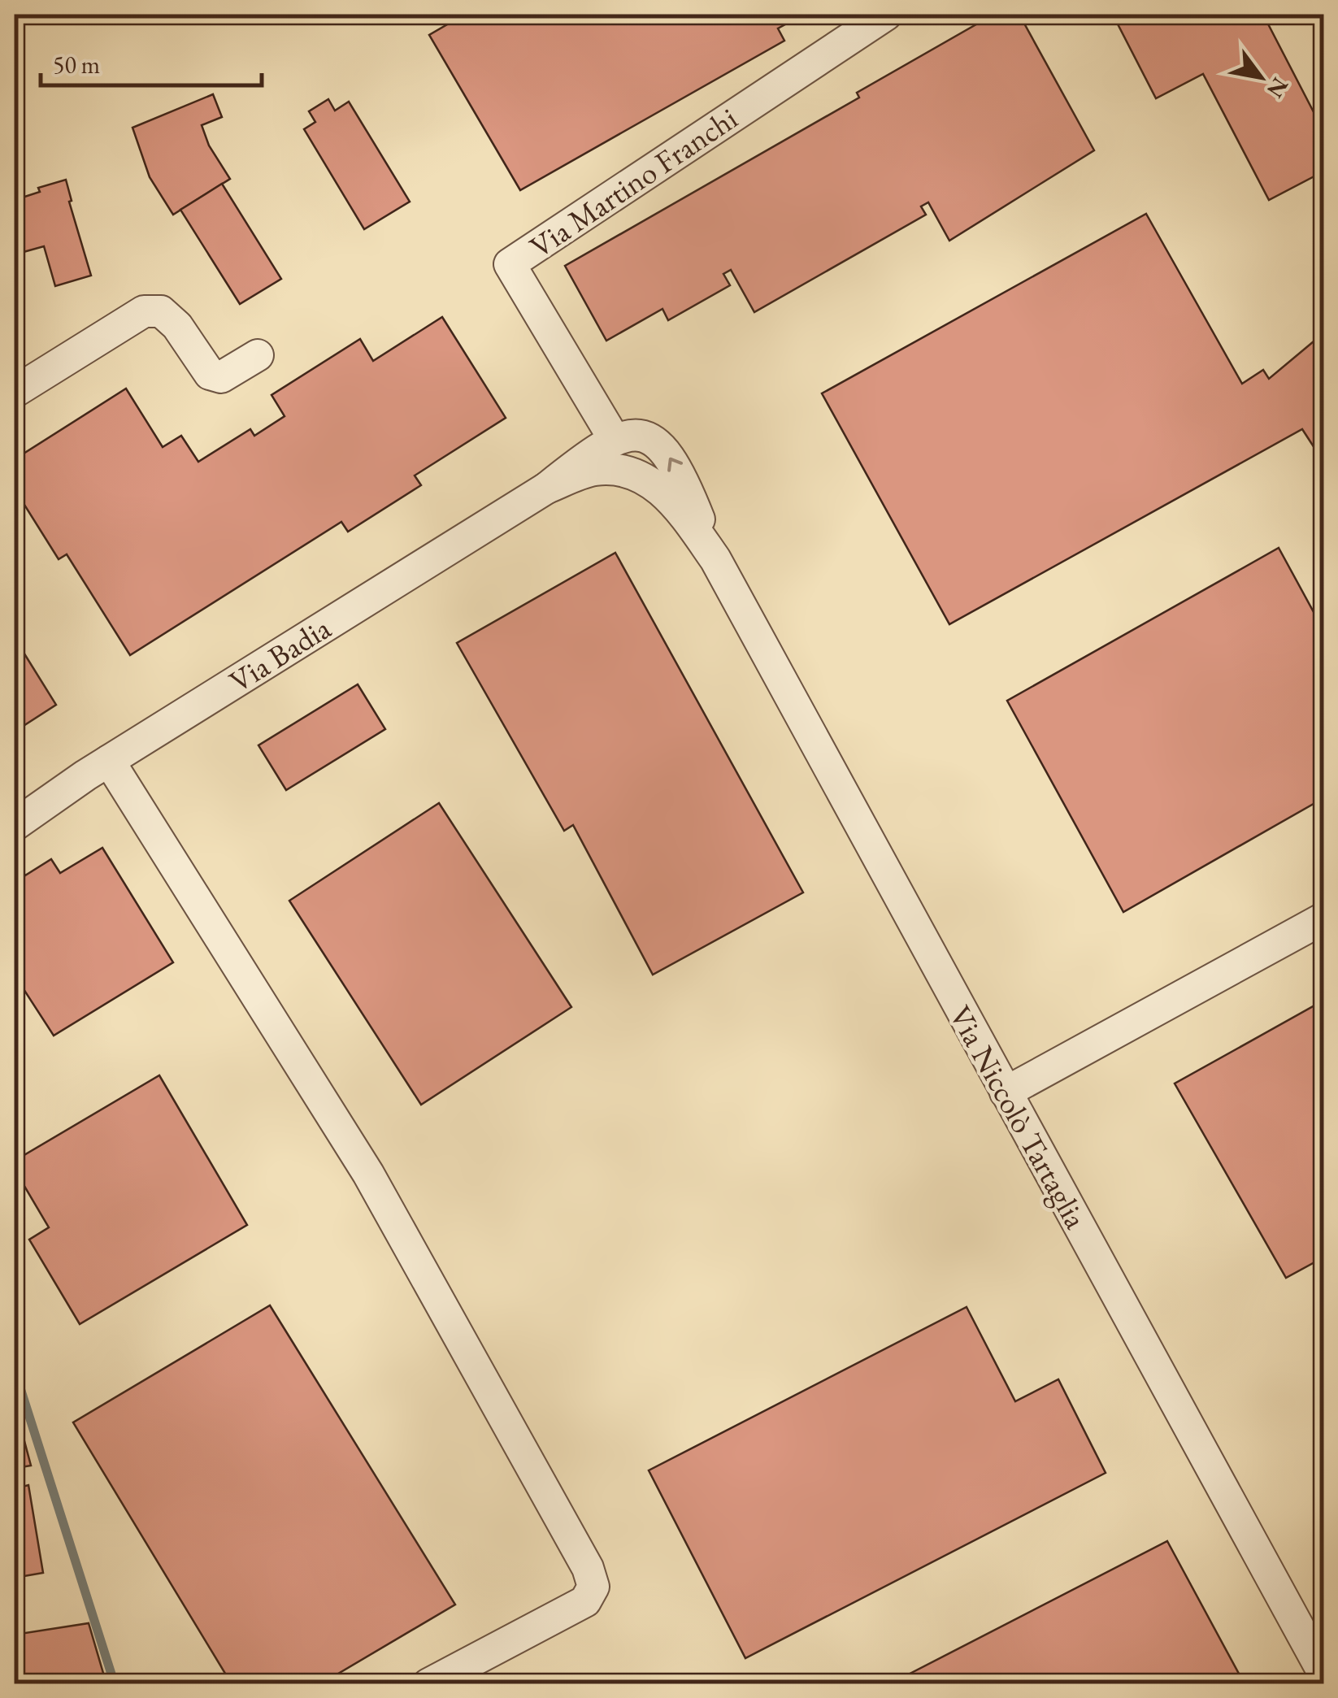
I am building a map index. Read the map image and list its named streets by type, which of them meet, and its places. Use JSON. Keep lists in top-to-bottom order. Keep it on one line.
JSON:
{"streets":{"street":["Via Martino Franchi","Via Badia","Via Niccolò Tartaglia"]},"crossings":[["Via Martino Franchi","Via Badia"],["Via Martino Franchi","Via Niccolò Tartaglia"],["Via Badia","Via Niccolò Tartaglia"]],"scale_bar":"50 m","north":"bottom right"}
